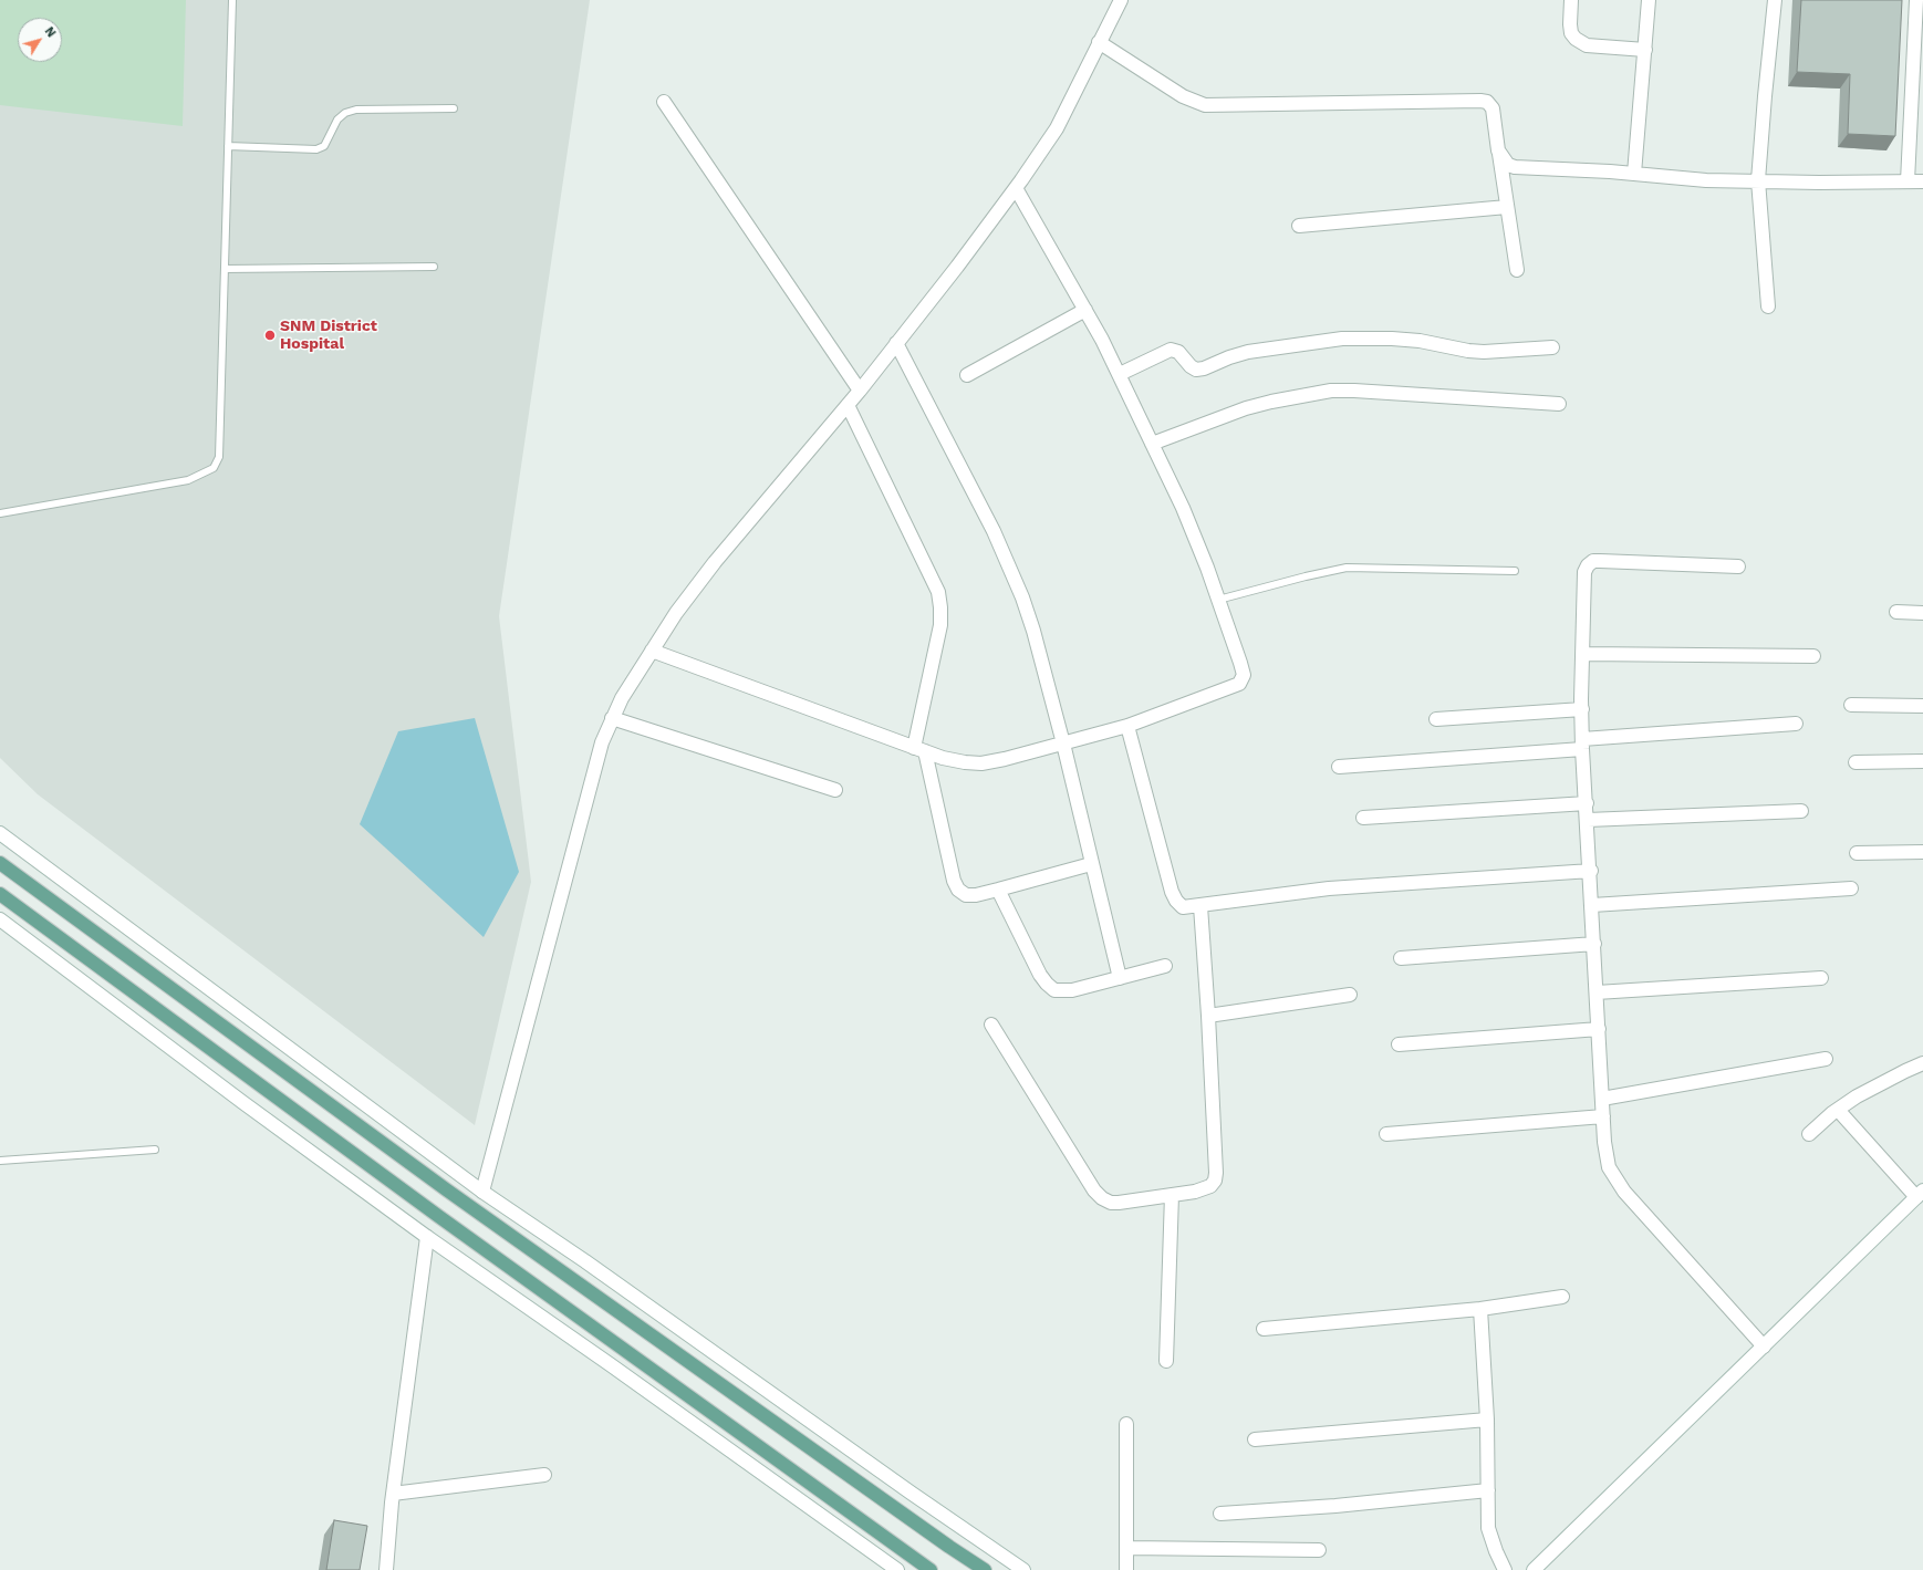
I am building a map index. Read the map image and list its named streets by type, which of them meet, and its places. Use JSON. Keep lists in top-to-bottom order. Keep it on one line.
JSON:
{"places":["SNM District Hospital"],"north":"top right"}
